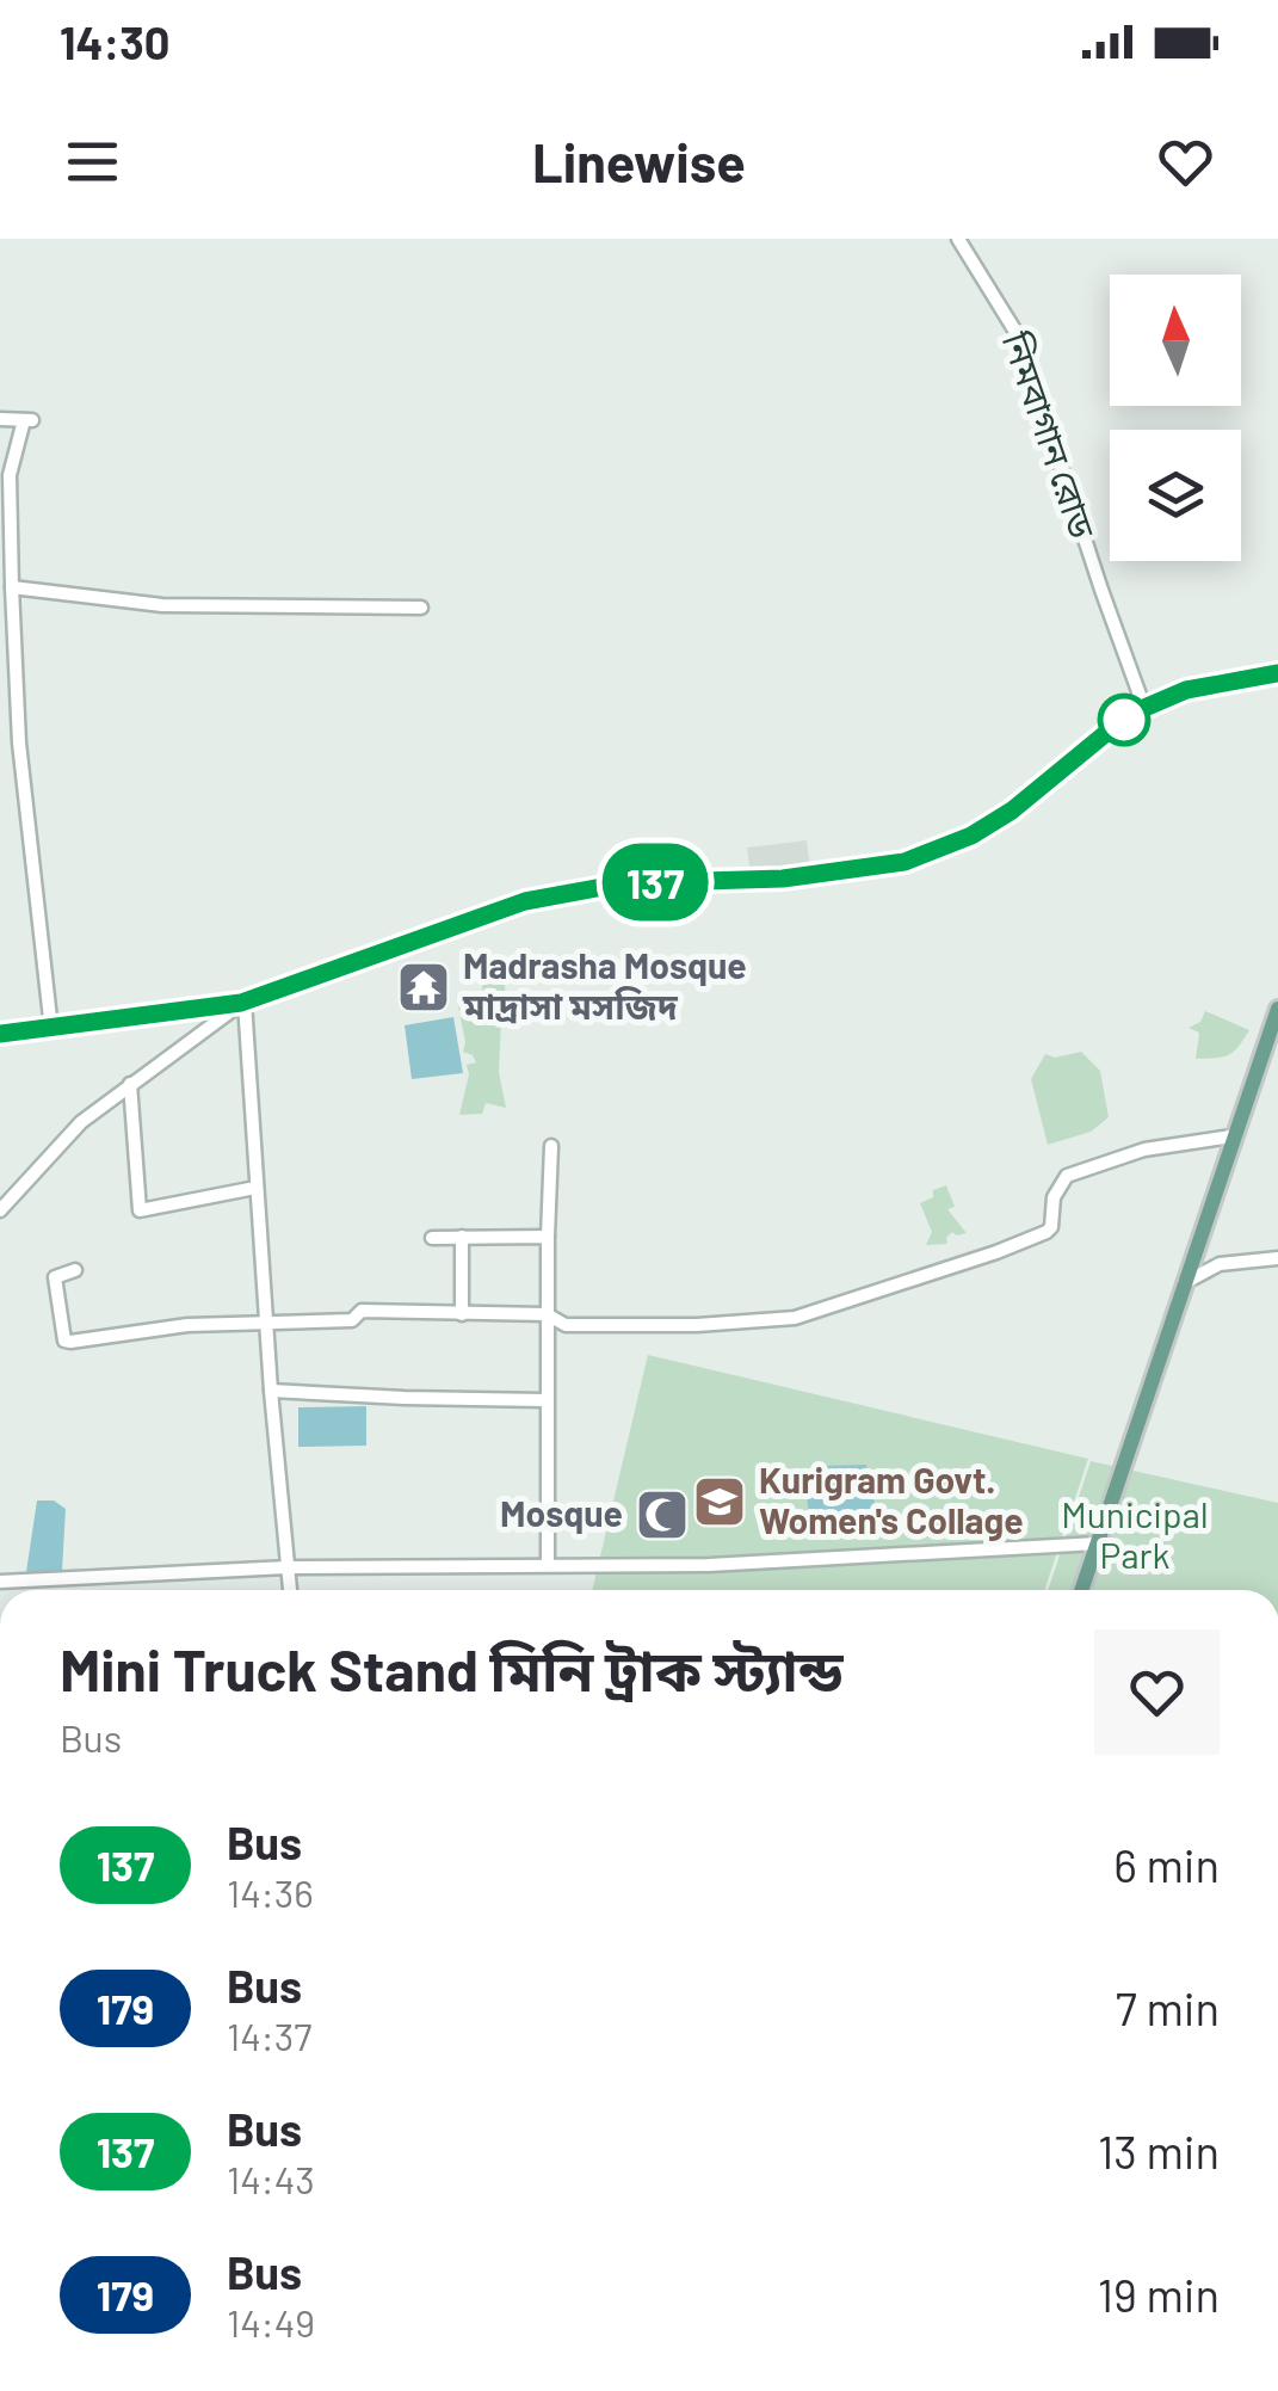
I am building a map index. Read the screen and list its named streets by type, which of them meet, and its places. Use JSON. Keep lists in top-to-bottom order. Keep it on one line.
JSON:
{"streets":{"street":["নিমবাগান রোড"]},"parks":["Municipal Park"],"places":{"temple":["Madrasha Mosque মাদ্রাসা মসজিদ"],"school or university":["Kurigram Govt. Women's Collage"],"mosque":["Mosque"]},"lines":["bus line 137"],"north":"top","page":{"status":"14:30","header":"Linewise","on_map":"137","heading":["Mini Truck Stand মিনি ট্রাক স্ট্যান্ড","Bus"],"list":[{"mark":"137","name":"Bus","note":"14:36","value":"6 min"},{"mark":"179","name":"Bus","note":"14:37","value":"7 min"},{"mark":"137","name":"Bus","note":"14:43","value":"13 min"},{"mark":"179","name":"Bus","note":"14:49","value":"19 min"}]}}
